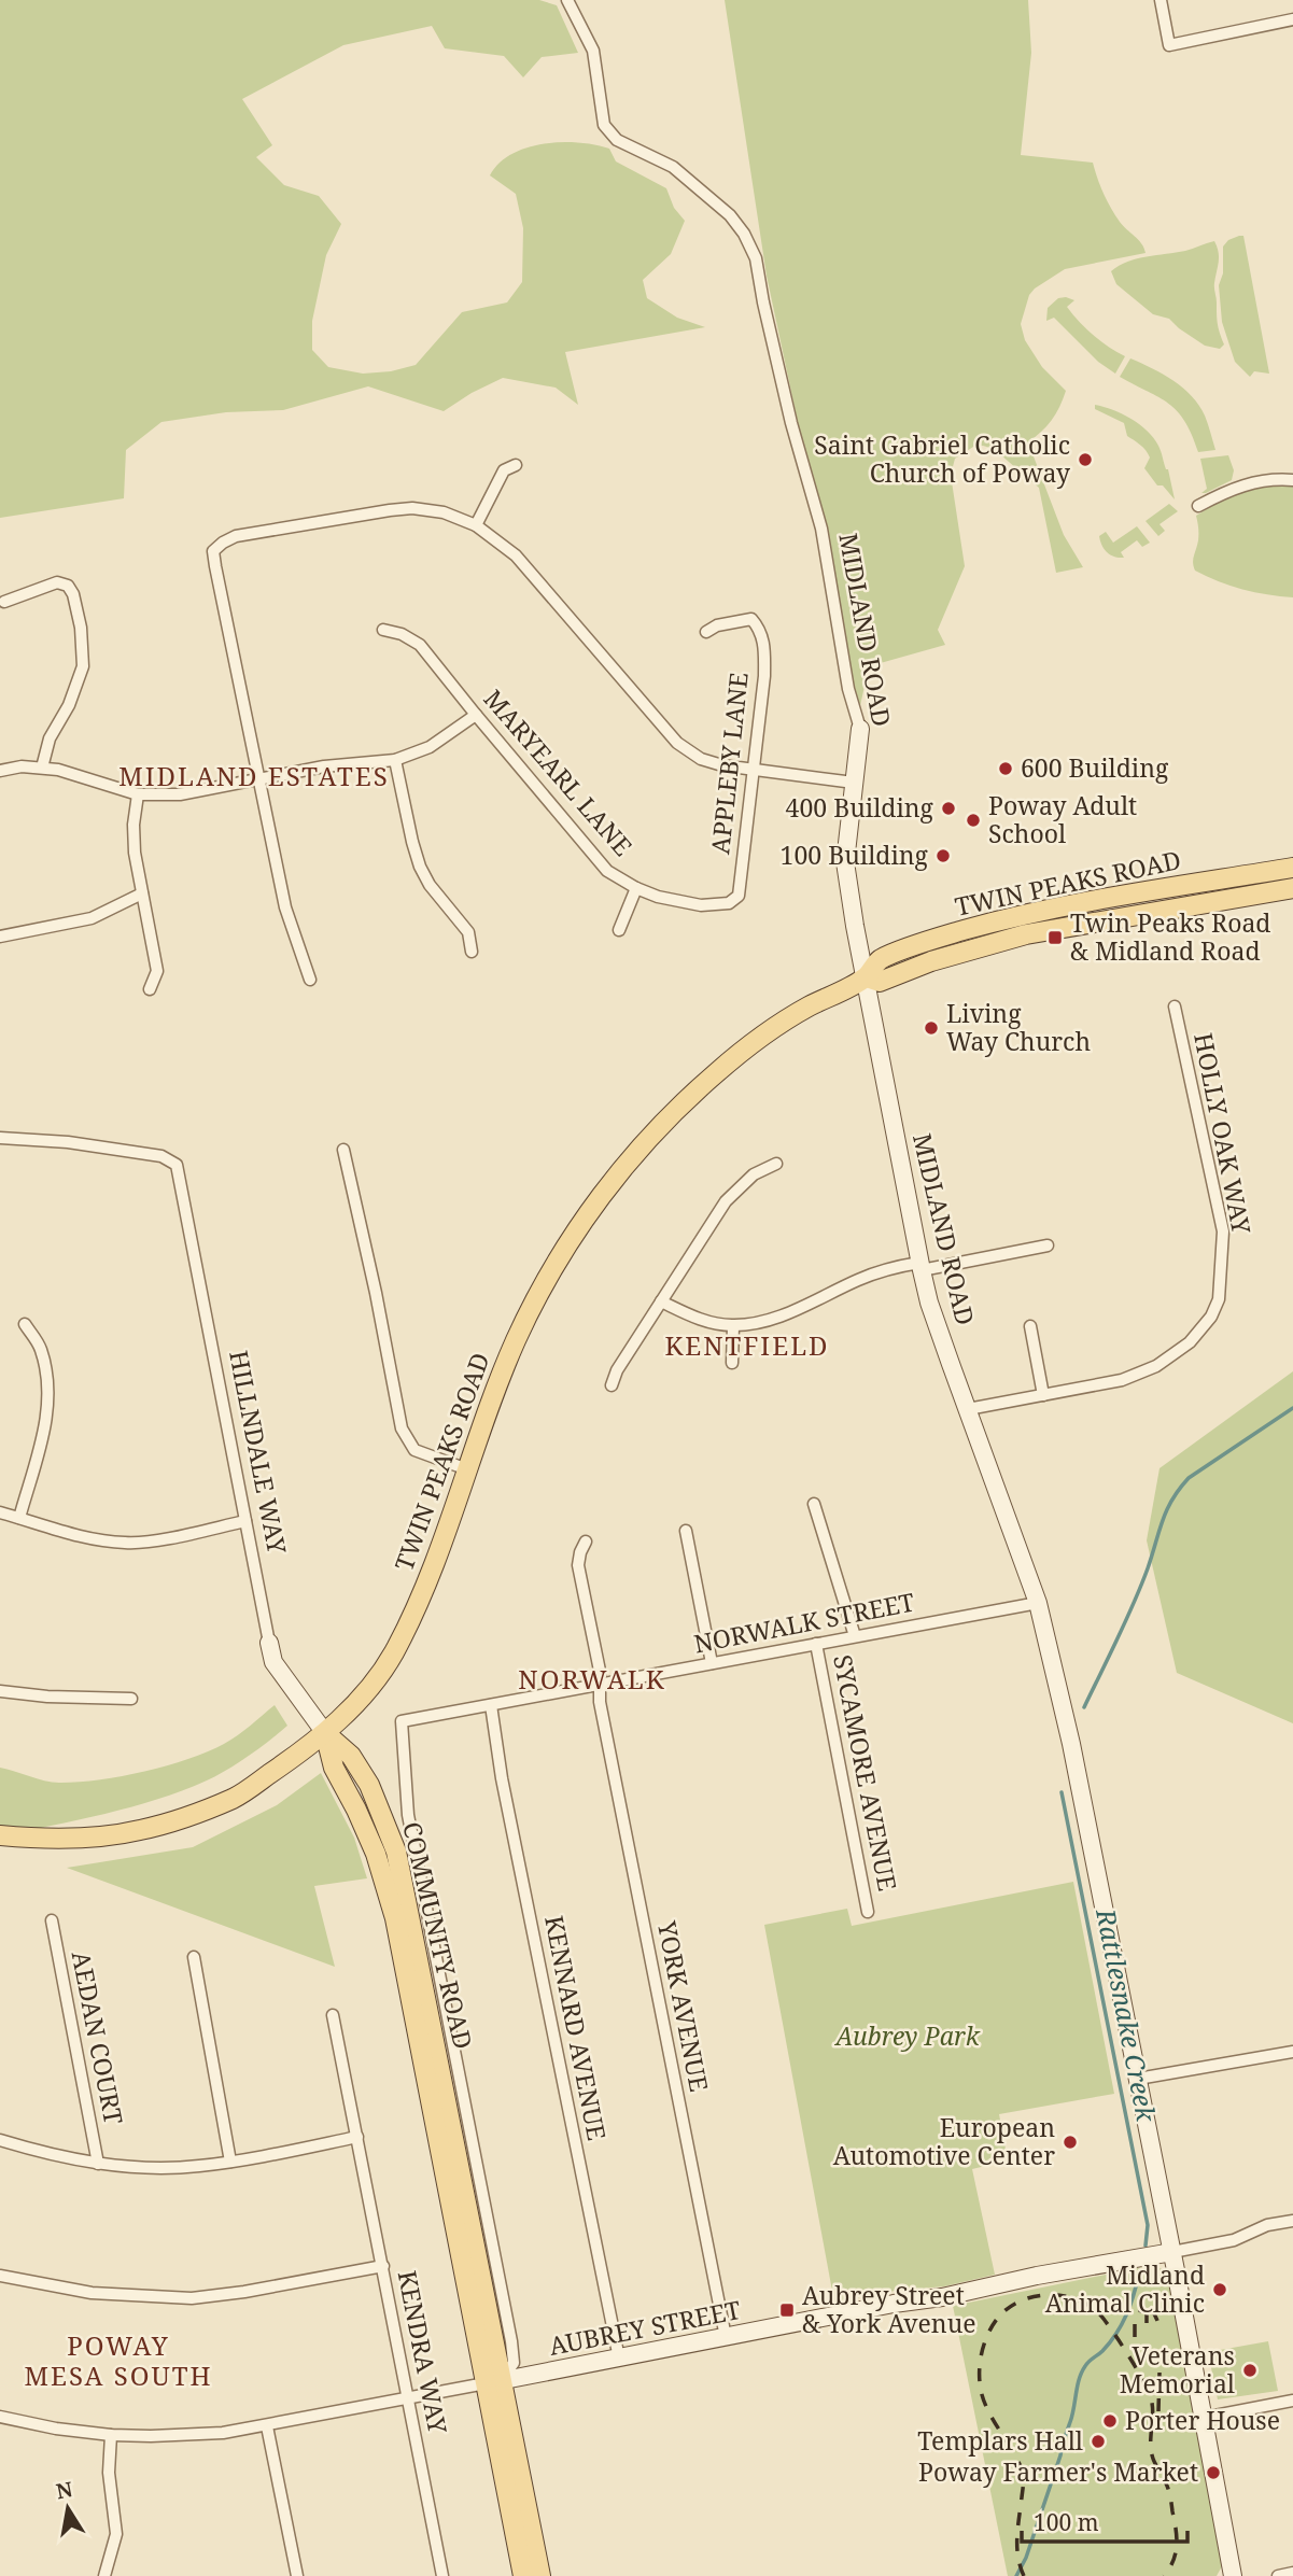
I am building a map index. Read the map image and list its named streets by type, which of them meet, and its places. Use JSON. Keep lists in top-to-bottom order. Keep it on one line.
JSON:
{"streets":{"main road":["MIDLAND ROAD","TWIN PEAKS ROAD","HILLNDALE WAY","COMMUNITY ROAD","AUBREY STREET"],"street":["APPLEBY LANE","MARYEARL LANE","HOLLY OAK WAY","NORWALK STREET","SYCAMORE AVENUE","YORK AVENUE","KENNARD AVENUE","AEDAN COURT","KENDRA WAY"]},"crossings":[["MIDLAND ROAD","TWIN PEAKS ROAD"],["MIDLAND ROAD","HOLLY OAK WAY"],["MIDLAND ROAD","NORWALK STREET"],["MIDLAND ROAD","AUBREY STREET"],["APPLEBY LANE","MARYEARL LANE"],["TWIN PEAKS ROAD","HILLNDALE WAY"],["TWIN PEAKS ROAD","COMMUNITY ROAD"],["HILLNDALE WAY","COMMUNITY ROAD"],["NORWALK STREET","SYCAMORE AVENUE"],["NORWALK STREET","COMMUNITY ROAD"],["NORWALK STREET","YORK AVENUE"],["NORWALK STREET","KENNARD AVENUE"],["NORWALK STREET","AUBREY STREET"],["COMMUNITY ROAD","AUBREY STREET"],["YORK AVENUE","AUBREY STREET"],["KENNARD AVENUE","AUBREY STREET"],["AUBREY STREET","KENDRA WAY"]],"districts":["MIDLAND ESTATES","KENTFIELD","NORWALK","POWAY MESA SOUTH"],"water":["Rattlesnake Creek"],"parks":["Aubrey Park"],"places":{"other":["Saint Gabriel Catholic Church of Poway","600 Building","400 Building","Poway Adult School","100 Building","Living Way Church","European Automotive Center","Midland Animal Clinic","Veterans Memorial","Porter House","Templars Hall","Poway Farmer's Market"],"transit":["Twin Peaks Road & Midland Road","Aubrey Street & York Avenue"]},"scale_bar":"100 m","north":"top"}
